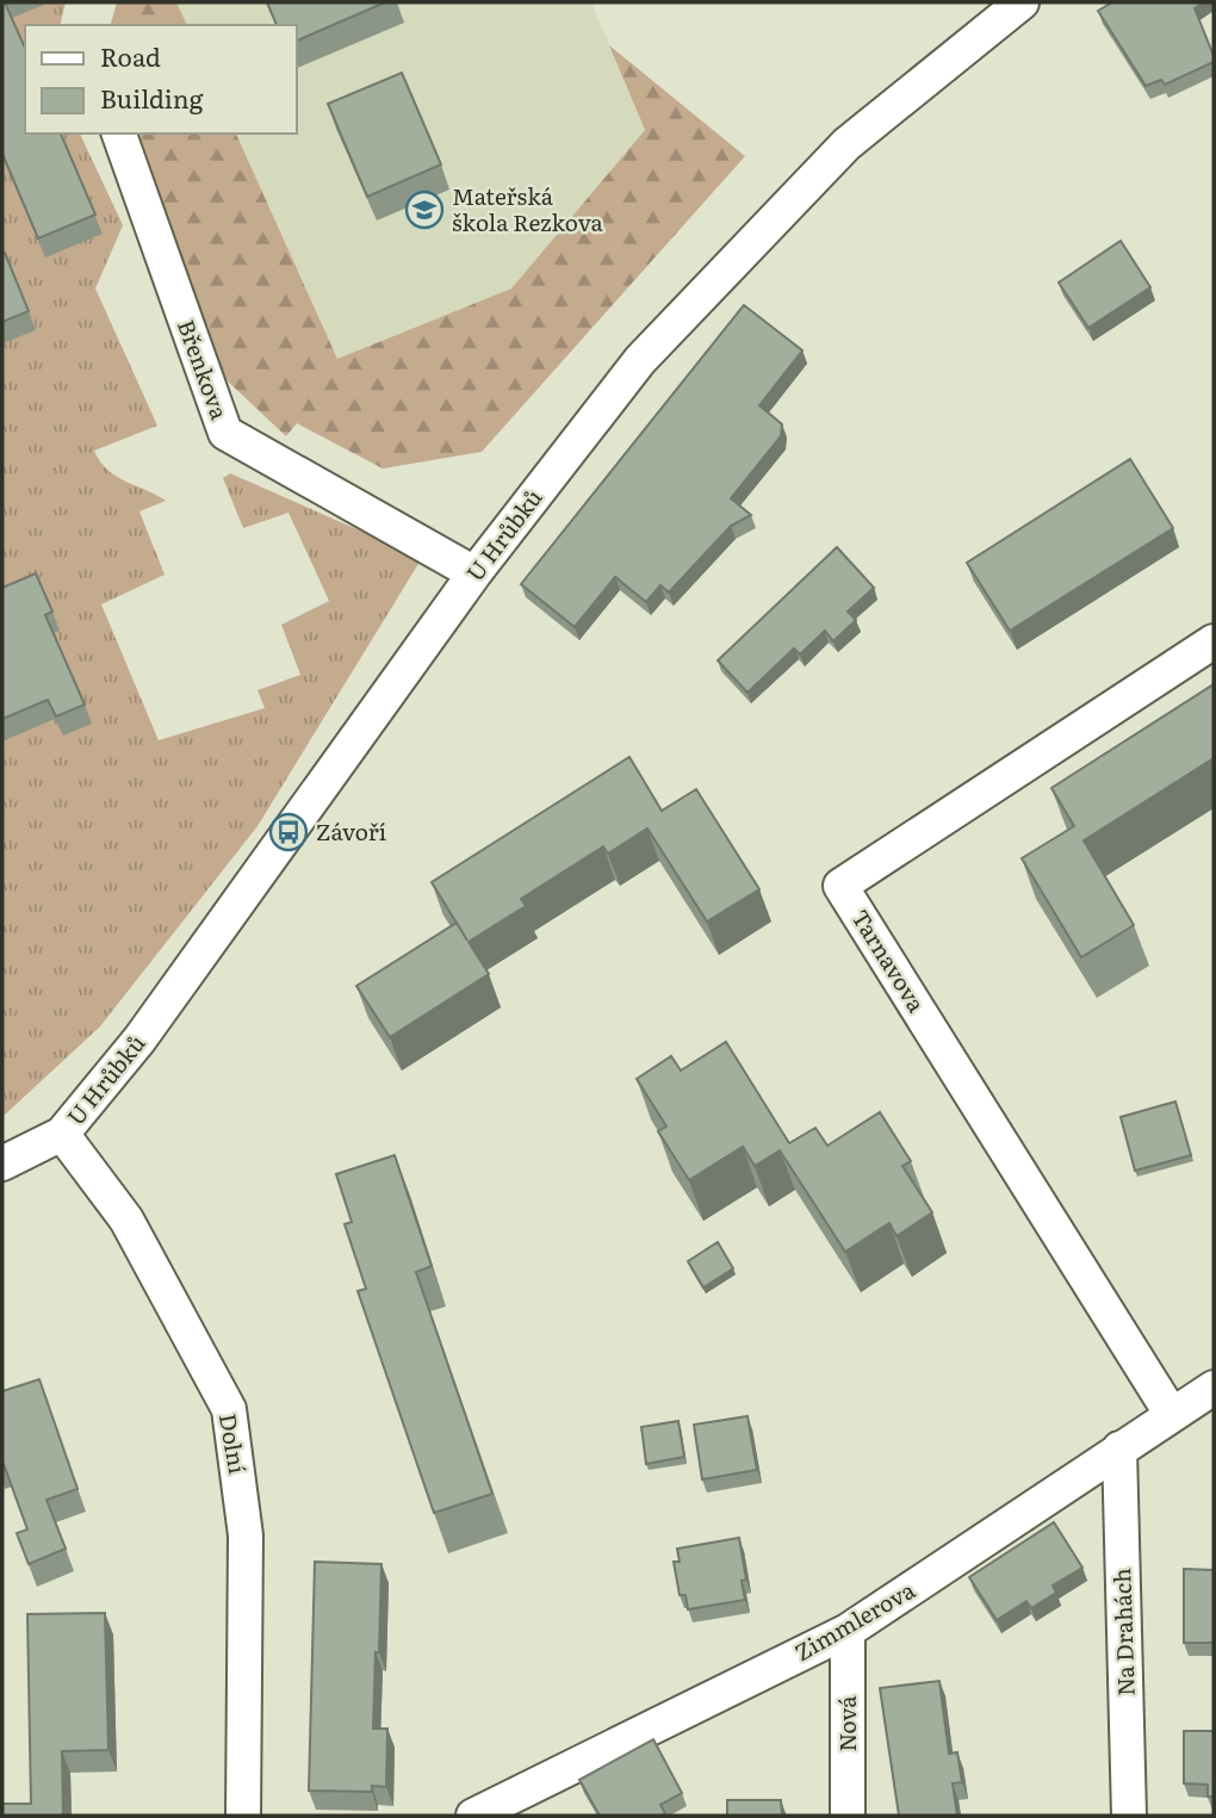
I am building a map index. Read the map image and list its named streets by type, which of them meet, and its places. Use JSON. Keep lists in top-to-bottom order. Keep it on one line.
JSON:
{"streets":{"street":["Břenkova","U Hrůbků","Tarnavova","Dolní","Zimmlerova","Na Drahách","Nová"]},"crossings":[["Břenkova","U Hrůbků"],["U Hrůbků","Dolní"],["Tarnavova","Zimmlerova"],["Zimmlerova","Na Drahách"],["Zimmlerova","Nová"]],"places":{"school or university":["Mateřská škola Rezkova"],"bus stop":["Závoří"]},"legend":["Road","Building"]}
